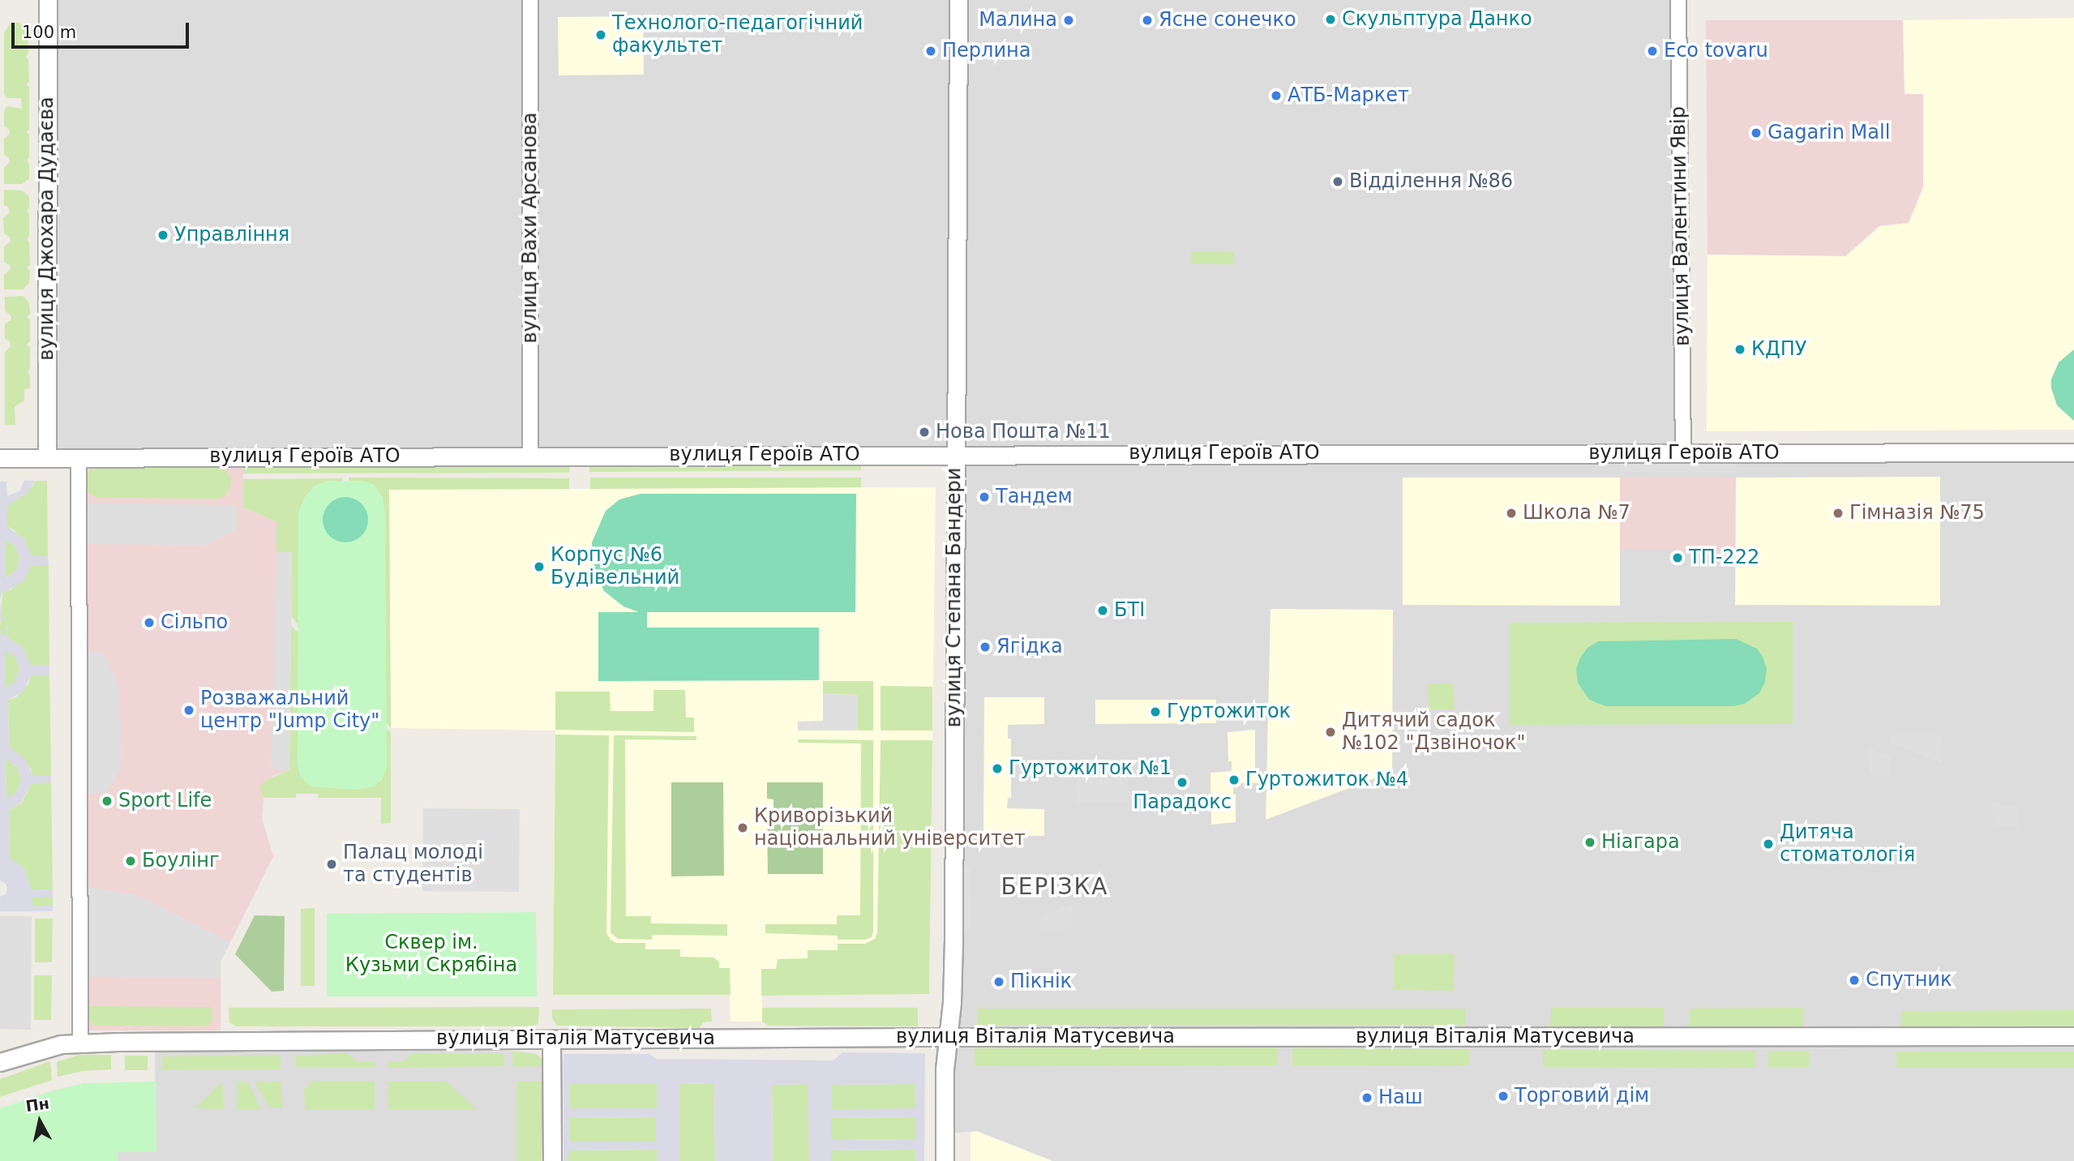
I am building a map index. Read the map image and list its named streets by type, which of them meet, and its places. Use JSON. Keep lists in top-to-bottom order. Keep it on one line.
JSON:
{"streets":{"street":["вулиця Валентини Явір","вулиця Вахи Арсанова","вулиця Джохара Дудаєва","вулиця Героїв АТО","вулиця Степана Бандери","вулиця Віталія Матусевича"]},"crossings":[["вулиця Валентини Явір","вулиця Героїв АТО"],["вулиця Вахи Арсанова","вулиця Героїв АТО"],["вулиця Джохара Дудаєва","вулиця Героїв АТО"],["вулиця Героїв АТО","вулиця Степана Бандери"],["вулиця Степана Бандери","вулиця Віталія Матусевича"]],"districts":["БЕРІЗКА"],"parks":["Сквер ім. Кузьми Скрябіна"],"places":["Скульптура Данко","Малина","Ясне сонечко","Технолого-педагогічний факультет","Перлина","Eco tovaru","АТБ-Маркет","Gagarin Mall","Відділення №86","Управління","КДПУ","Нова Пошта №11","Тандем","Школа №7","Гімназія №75","ТП-222","Корпус №6 Будівельний","БТІ","Сільпо","Ягідка","Розважальний центр \"Jump City\"","Гуртожиток","Дитячий садок №102 \"Дзвіночок\"","Гуртожиток №1","Гуртожиток №4","Парадокс","Sport Life","Криворізький національний університет","Ніагара","Дитяча стоматологія","Боулінг","Палац молоді та студентів","Спутник","Пікнік","Торговий дім","Наш"],"scale_bar":"100 m","north":"top"}
